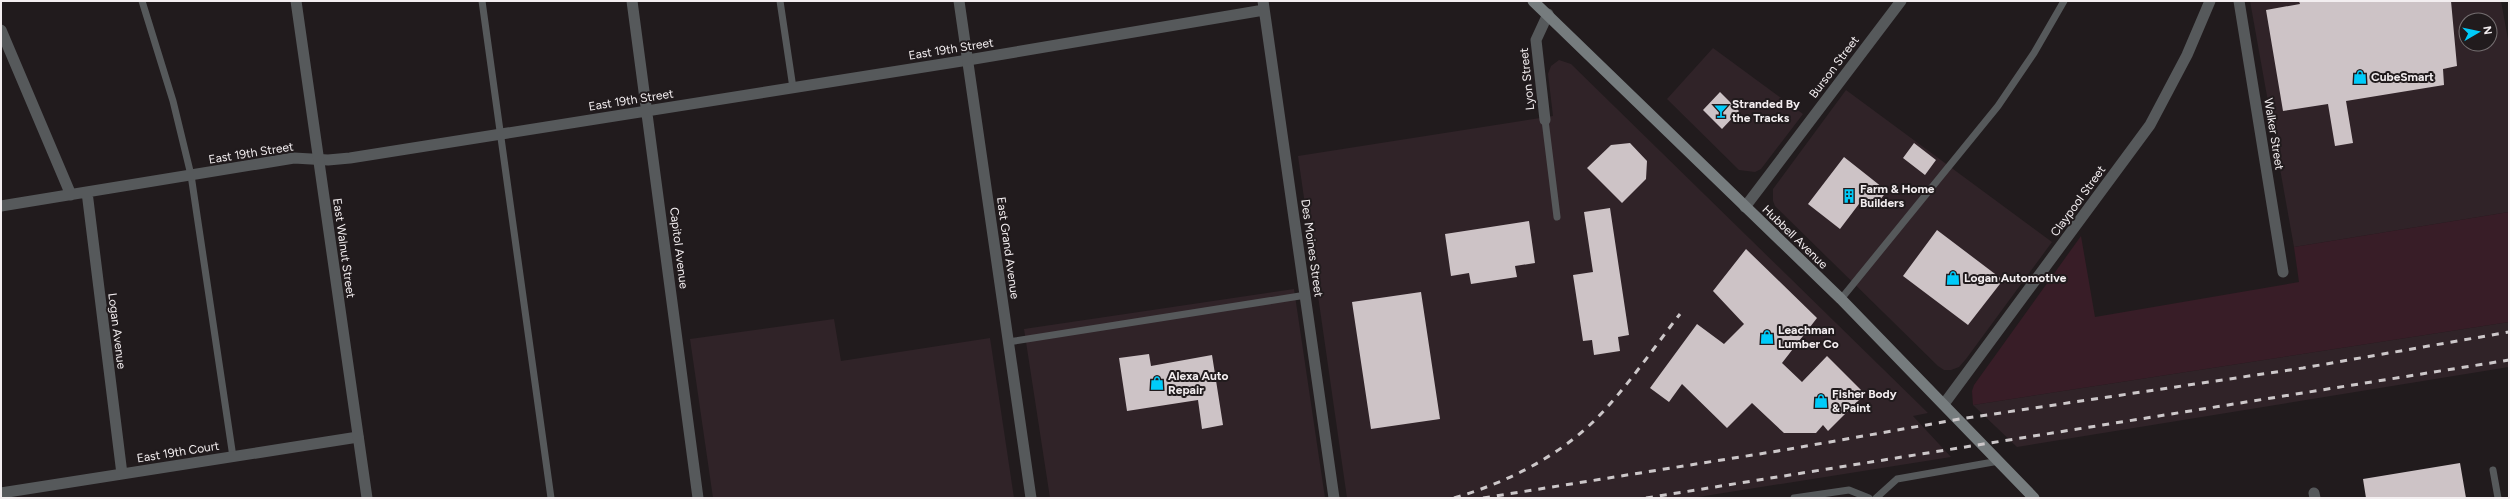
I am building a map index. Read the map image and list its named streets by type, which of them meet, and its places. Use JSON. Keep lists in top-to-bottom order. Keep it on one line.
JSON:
{"streets":{"main road":["Hubbell Avenue"],"street":["East 19th Street","Burson Street","Lyon Street","Walker Street","Claypool Street","East Walnut Street","Capitol Avenue","East Grand Avenue","Des Moines Street","Logan Avenue","East 19th Court"]},"crossings":[["East 19th Street","East Walnut Street"],["East 19th Street","Capitol Avenue"],["East 19th Street","East Grand Avenue"],["East 19th Street","Des Moines Street"],["East 19th Street","Logan Avenue"],["Burson Street","Hubbell Avenue"],["Lyon Street","Hubbell Avenue"],["Claypool Street","Hubbell Avenue"],["East Walnut Street","East 19th Court"],["Logan Avenue","East 19th Court"]],"places":{"shop":["CubeSmart","Logan Automotive","Leachman Lumber Co","Alexa Auto Repair","Fisher Body & Paint"],"bar":["Stranded By the Tracks"],"building":["Farm & Home Builders"]},"north":"right"}
